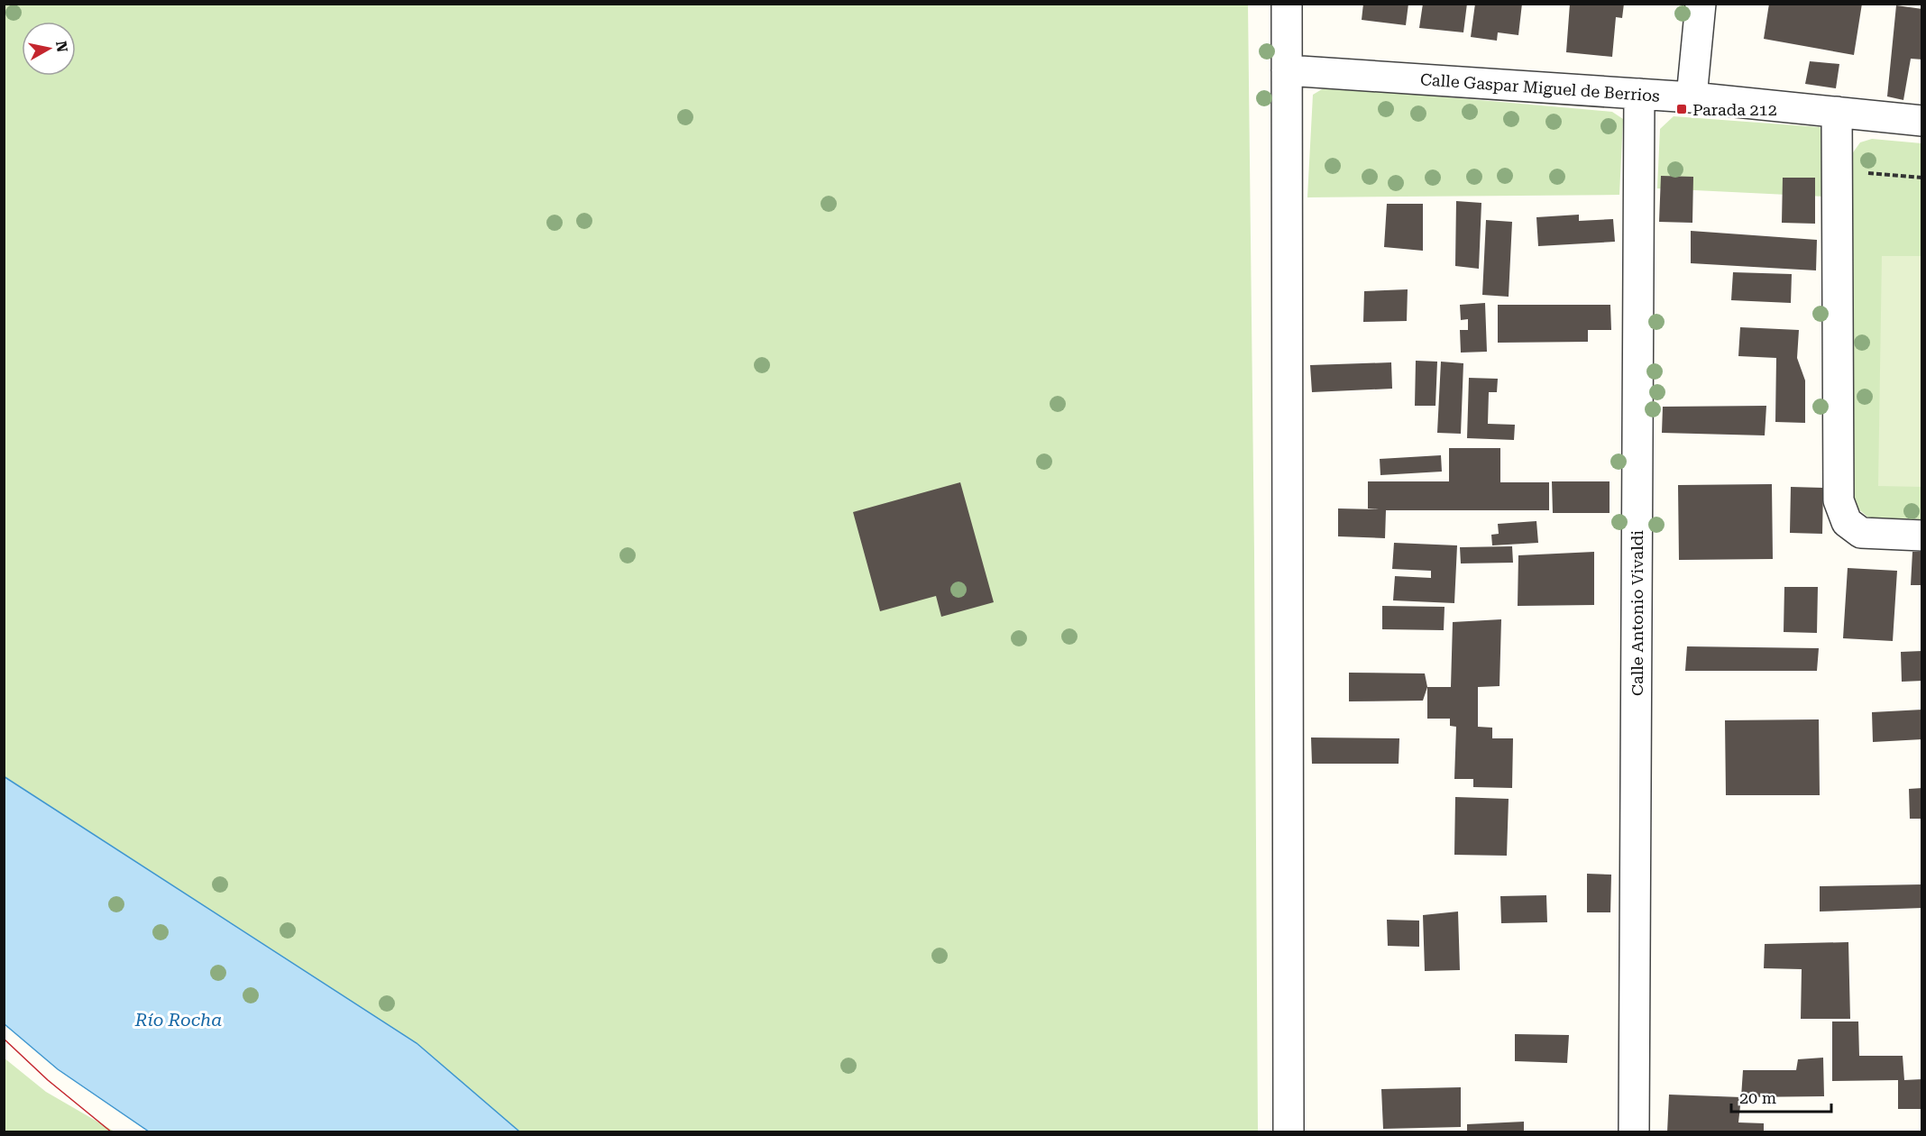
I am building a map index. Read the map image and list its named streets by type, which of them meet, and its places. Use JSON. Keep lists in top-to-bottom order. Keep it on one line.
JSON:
{"streets":{"street":["Calle Gaspar Miguel de Berrios","Calle Antonio Vivaldi"]},"crossings":[["Calle Gaspar Miguel de Berrios","Calle Antonio Vivaldi"]],"water":["Río Rocha"],"places":{"transit":["Parada 212"]},"scale_bar":"20 m","north":"right"}
